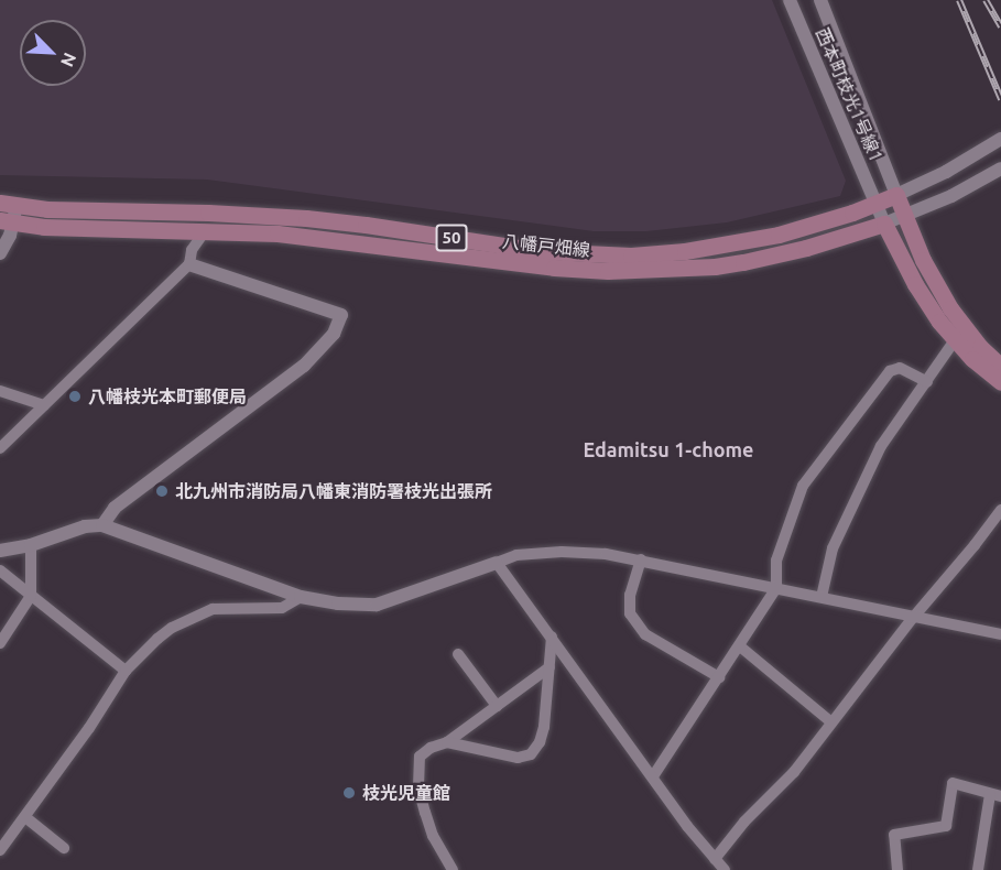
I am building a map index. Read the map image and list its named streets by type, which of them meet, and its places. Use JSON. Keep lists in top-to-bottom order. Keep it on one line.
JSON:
{"streets":{"main road":["50","八幡戸畑線"],"street":["西本町枝光1号線1"]},"crossings":[["西本町枝光1号線1","八幡戸畑線"]],"districts":["Edamitsu 1-chome"],"places":["八幡枝光本町郵便局","北九州市消防局八幡東消防署枝光出張所","枝光児童館"],"north":"bottom right"}
